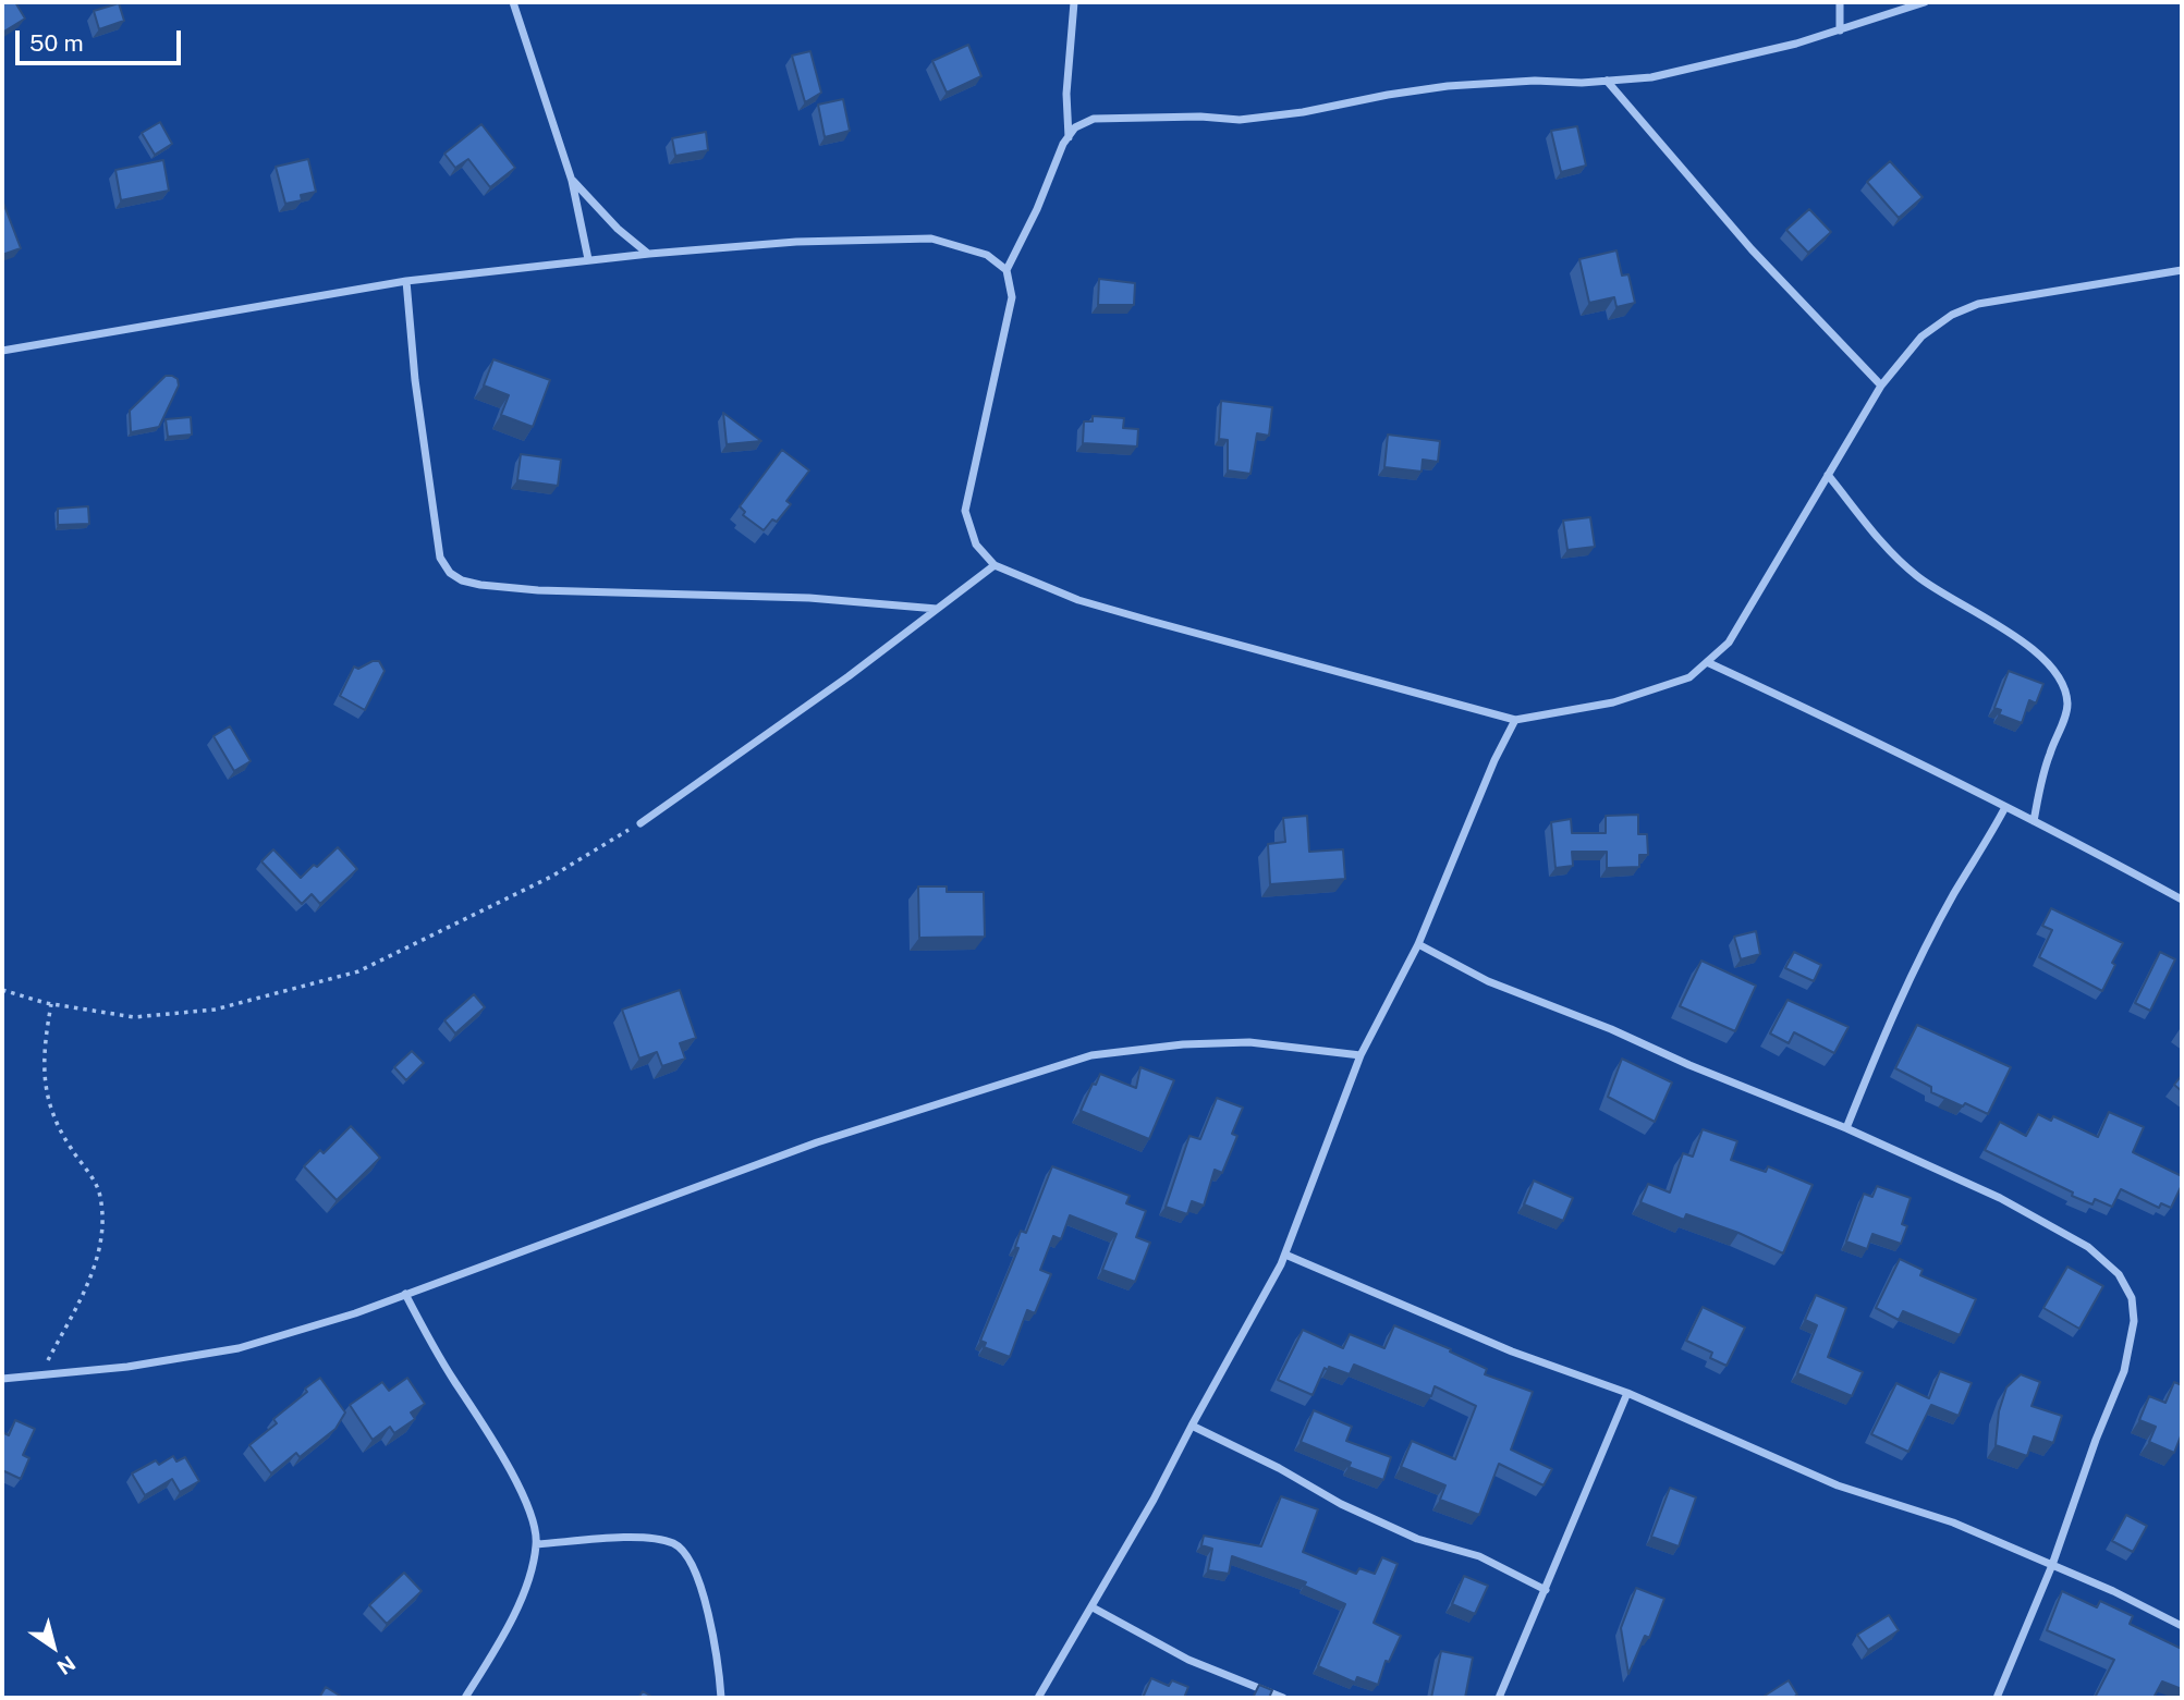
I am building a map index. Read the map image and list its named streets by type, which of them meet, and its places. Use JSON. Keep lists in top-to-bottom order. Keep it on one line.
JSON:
{"scale_bar":"50 m","north":"bottom right"}
